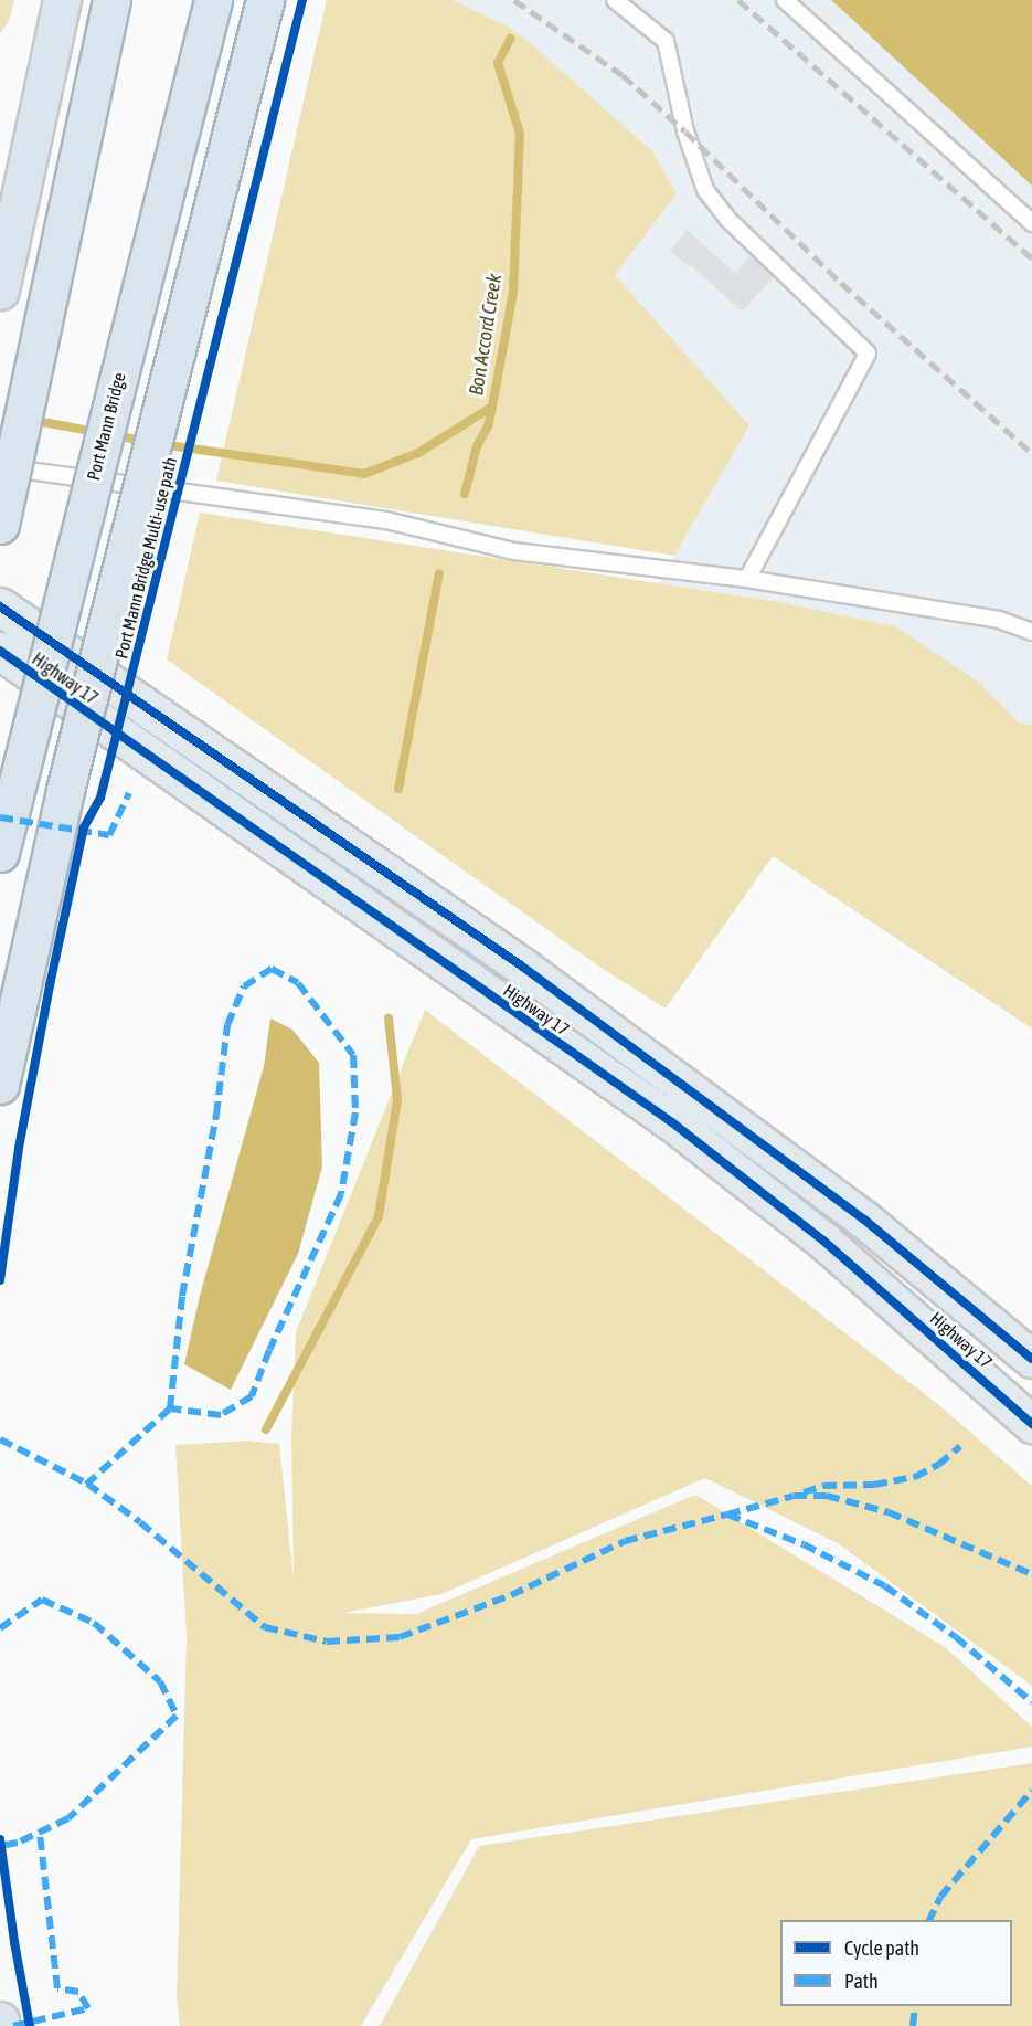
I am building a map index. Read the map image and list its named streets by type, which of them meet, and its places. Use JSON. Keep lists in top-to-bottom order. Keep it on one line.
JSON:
{"streets":{"highway":["Port Mann Bridge","Highway 17"],"cycle path":["Port Mann Bridge Multi-use path"]},"water":["Bon Accord Creek"],"legend":["Cycle path","Path"]}
